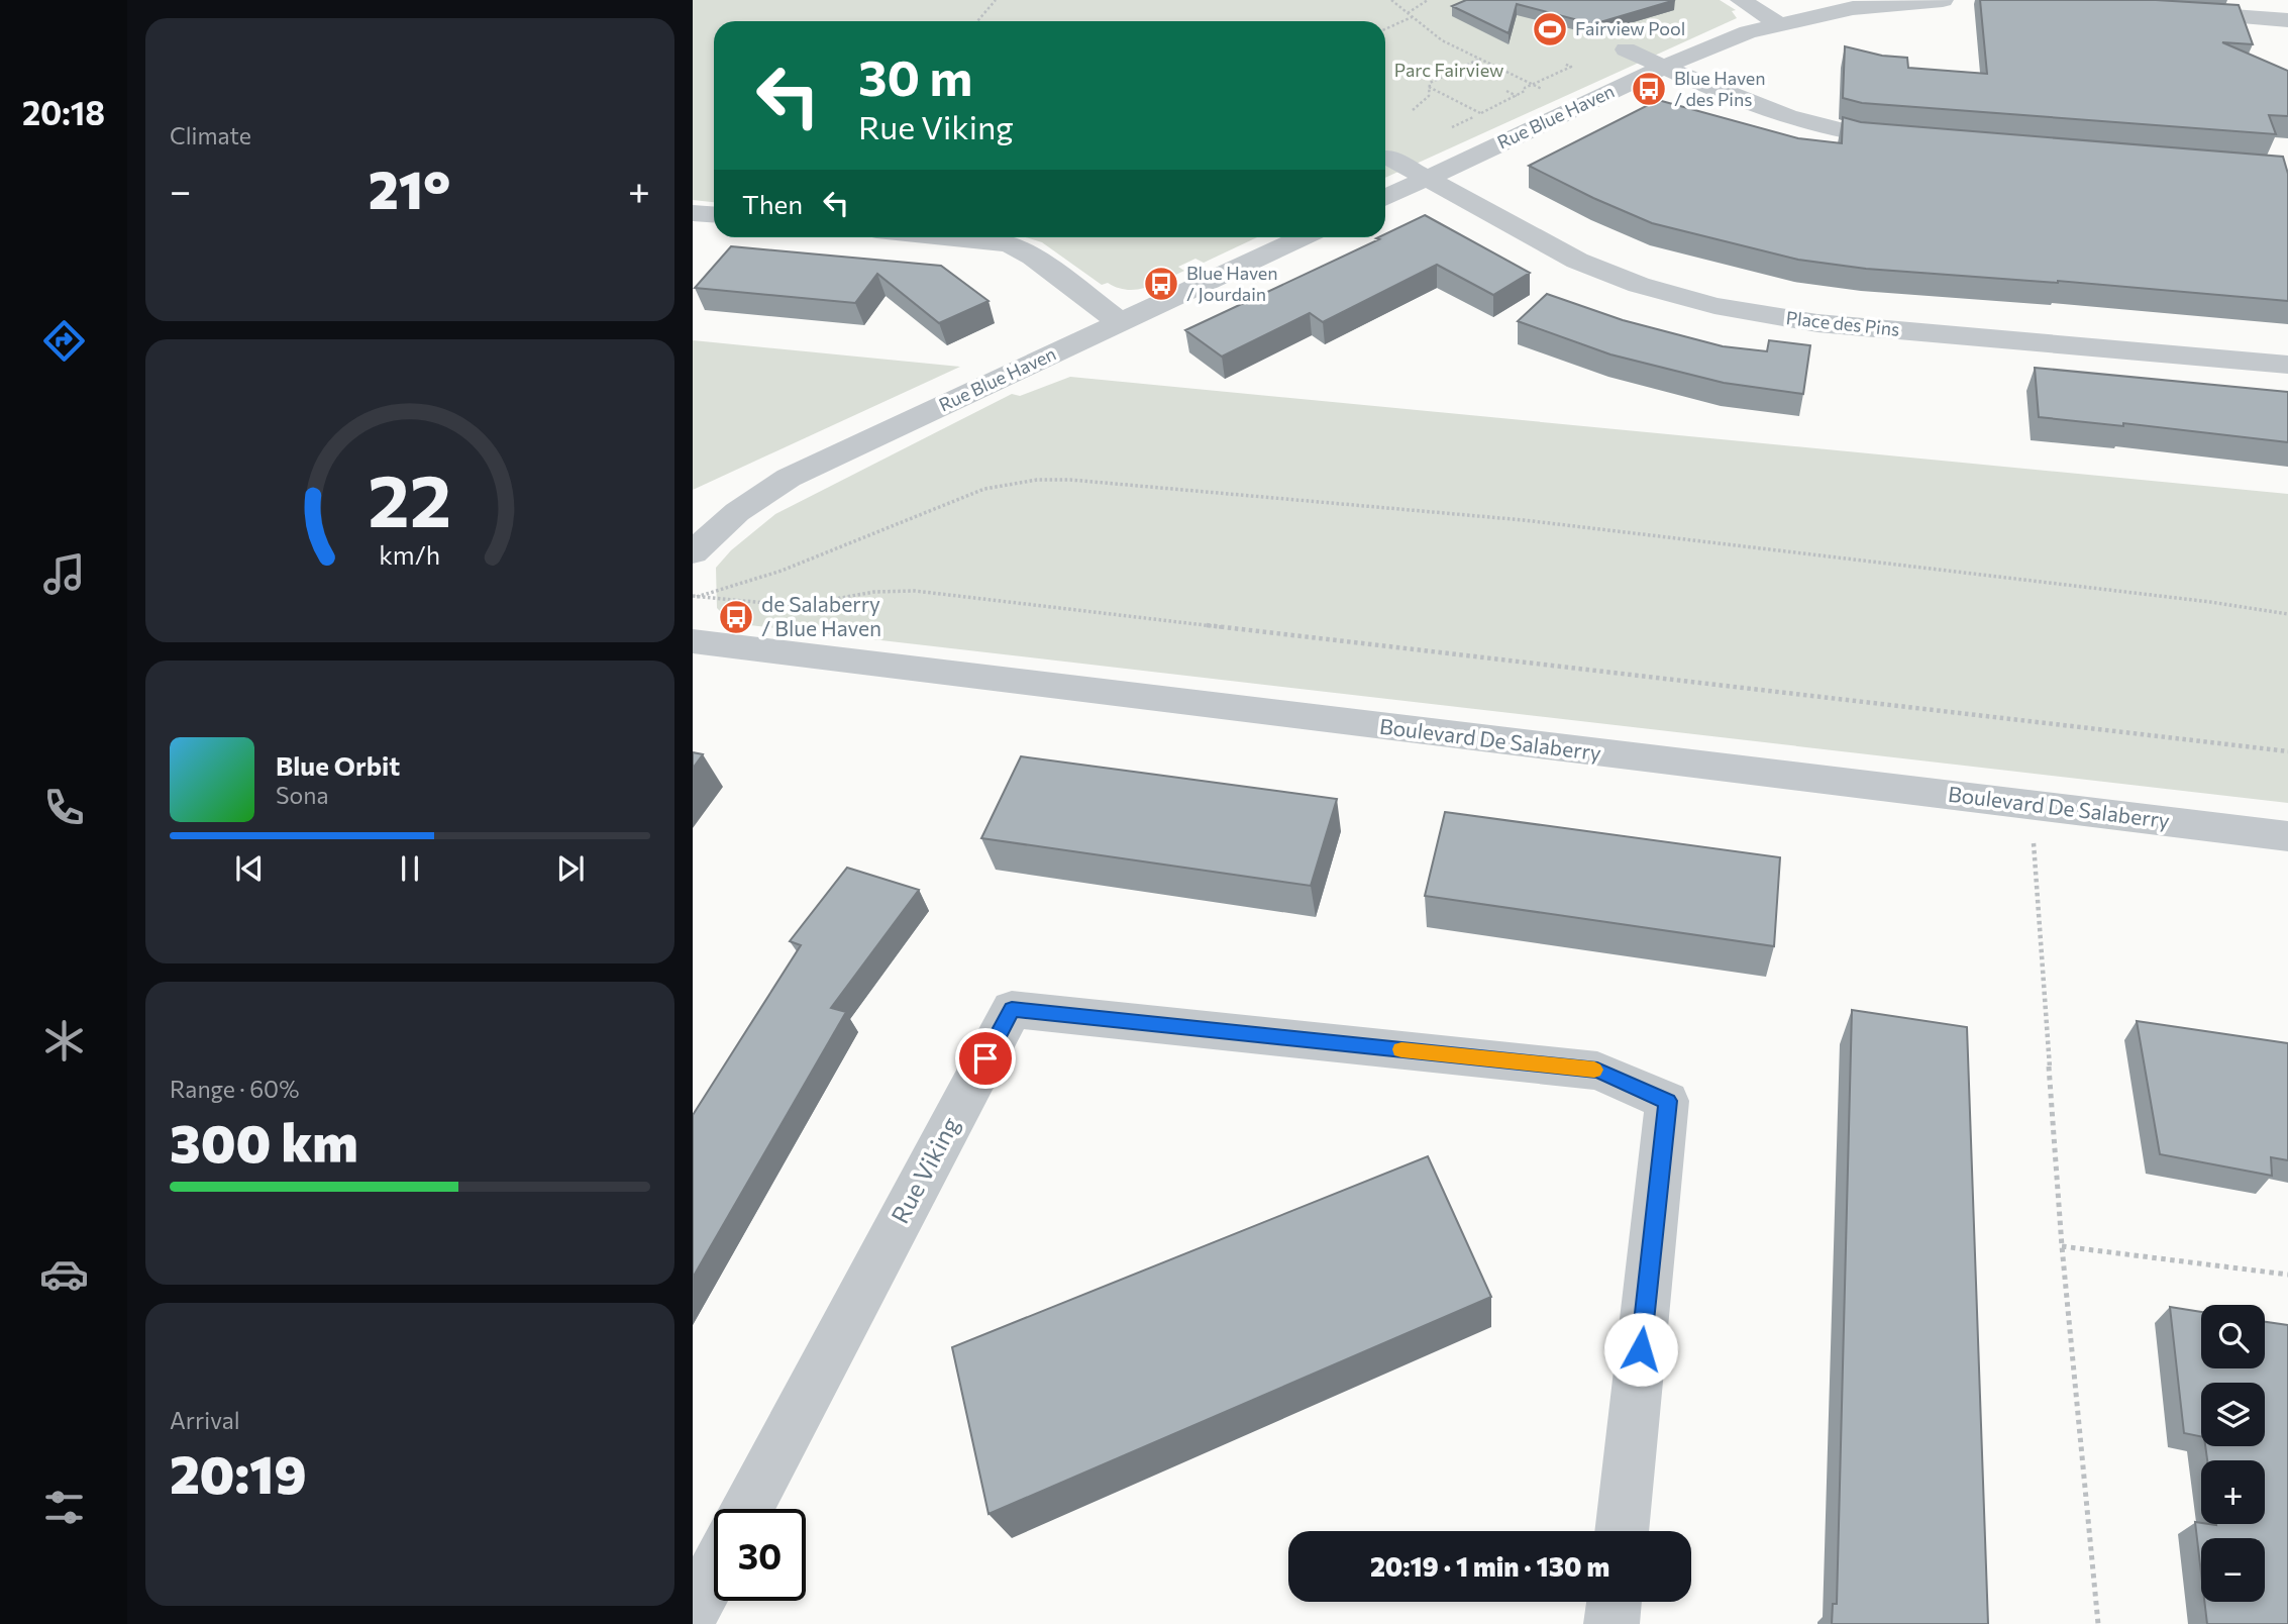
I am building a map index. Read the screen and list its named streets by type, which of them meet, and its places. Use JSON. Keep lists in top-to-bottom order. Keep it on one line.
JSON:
{"streets":{"street":["Rue Blue Haven","Place des Pins","Boulevard De Salaberry","Rue Viking"]},"crossings":[["Rue Blue Haven","Place des Pins"]],"parks":["Parc Fairview"],"places":{"sports":["Fairview Pool"],"bus stop":["Blue Haven / des Pins","Blue Haven / Jourdain","de Salaberry / Blue Haven"]},"page":{"tabs":"20:18","tile":["Climate",["Range · 60%","300 km"],["Arrival","20:19"]],"turn":["30 m","Rue Viking"],"heat":["−","21°","+"],"then":"Then","song":["Blue Orbit","Sona"],"map_buttons":["+","−"],"limit":"30","trip":"20:19 · 1 min · 130 m","gauge":["22","km/h"]}}
